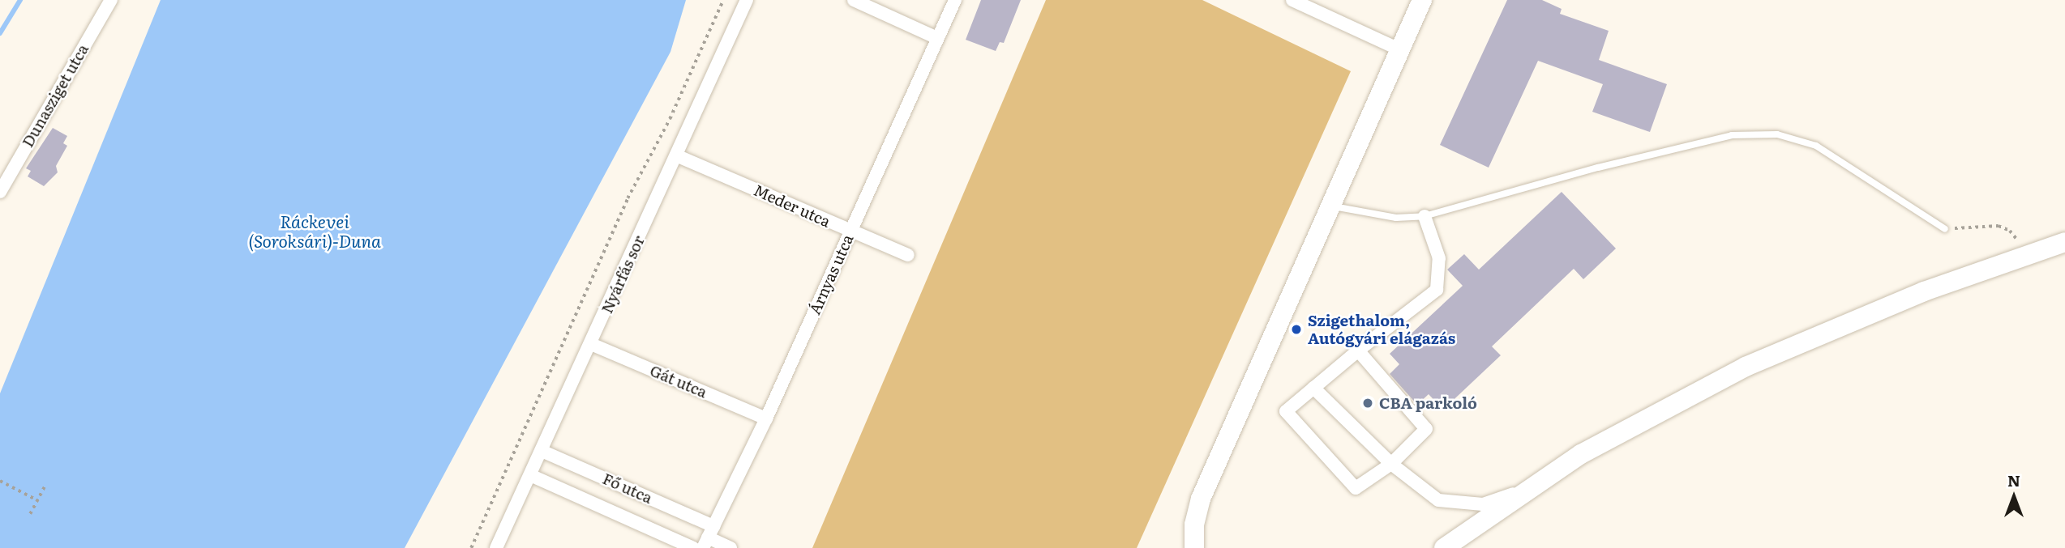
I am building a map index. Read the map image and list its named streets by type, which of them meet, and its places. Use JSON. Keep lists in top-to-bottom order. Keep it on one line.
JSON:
{"streets":{"street":["Dunasziget utca","Meder utca","Nyárfás sor","Árnyas utca","Gát utca","Fő utca"]},"crossings":[["Meder utca","Nyárfás sor"],["Meder utca","Árnyas utca"],["Nyárfás sor","Gát utca"],["Nyárfás sor","Fő utca"],["Árnyas utca","Gát utca"],["Árnyas utca","Fő utca"]],"water":["Ráckevei (Soroksári)-Duna"],"places":["Szigethalom, Autógyári elágazás","CBA parkoló"],"north":"top"}
